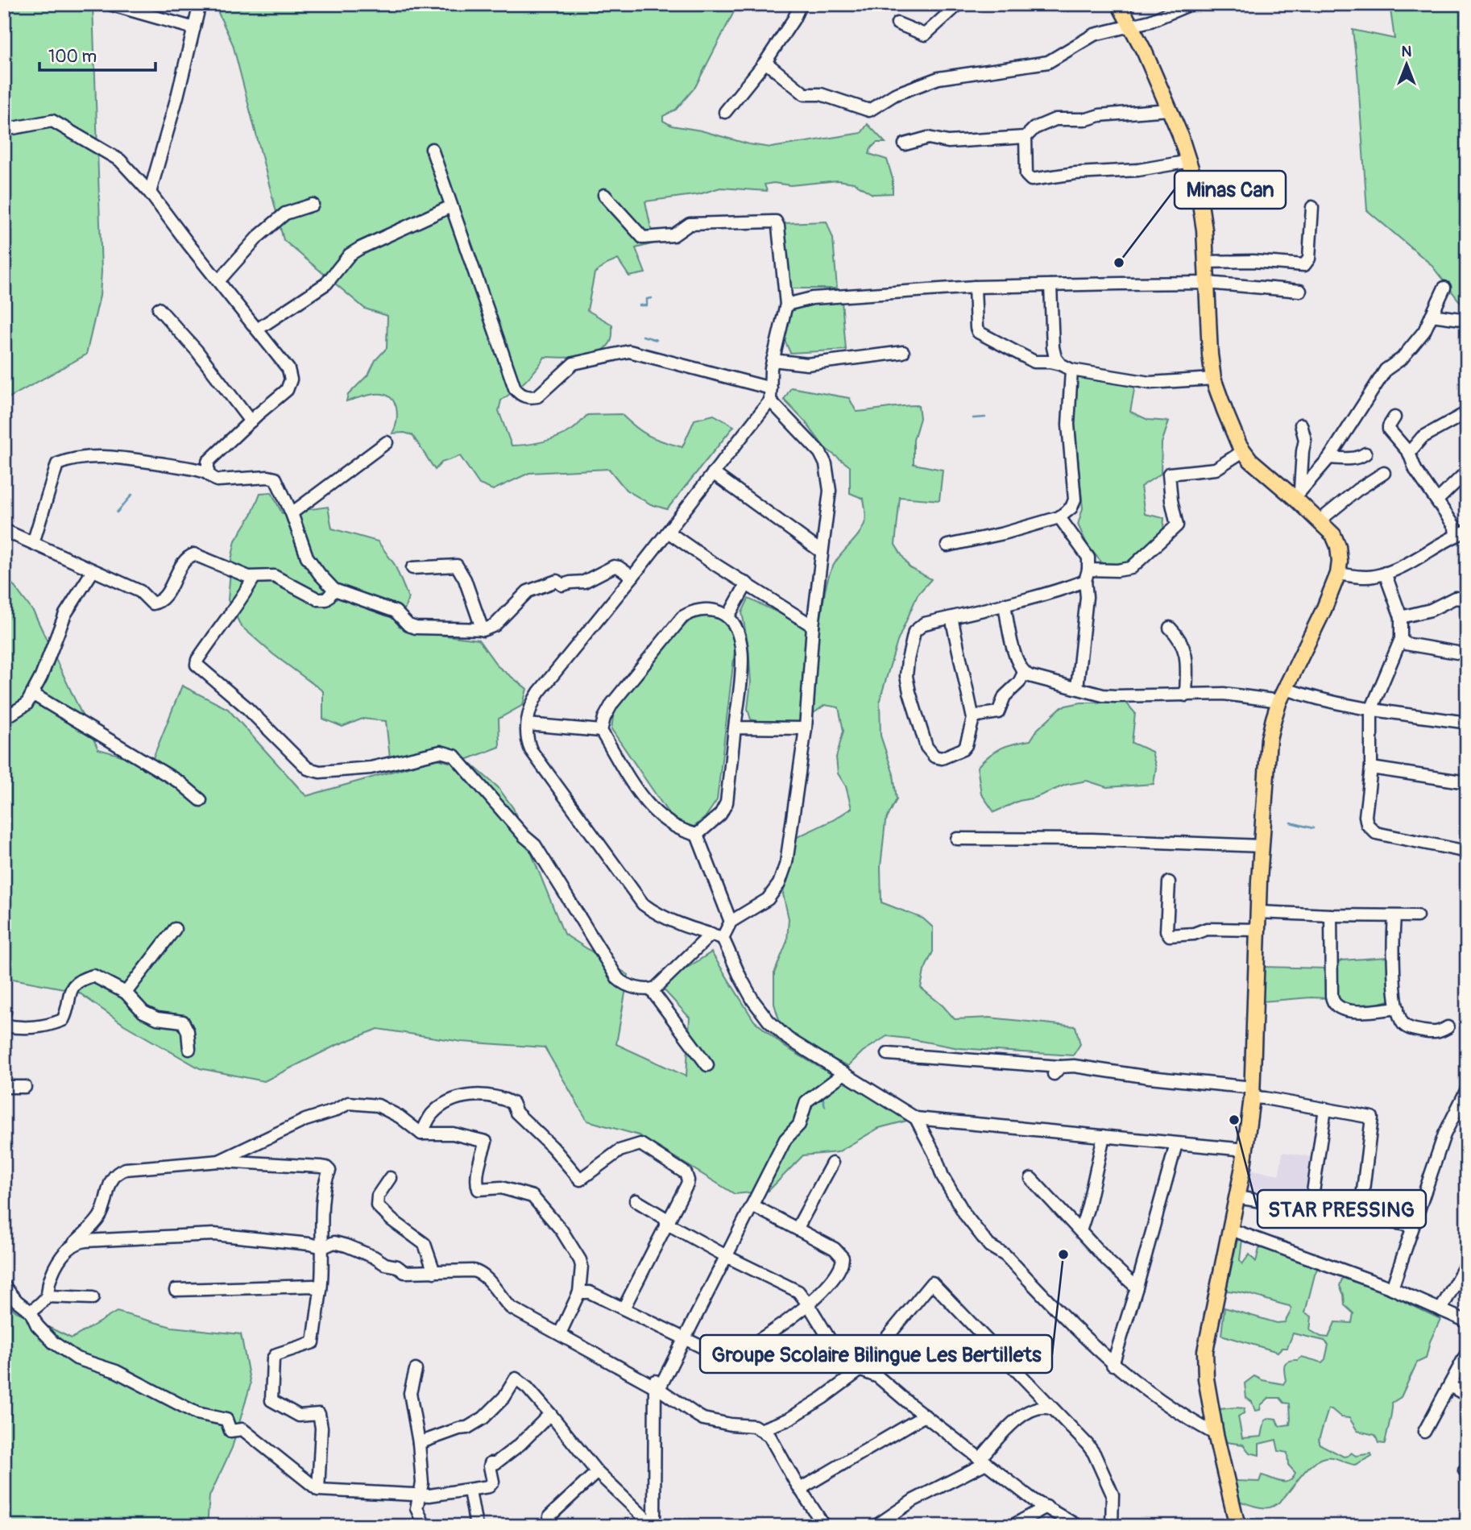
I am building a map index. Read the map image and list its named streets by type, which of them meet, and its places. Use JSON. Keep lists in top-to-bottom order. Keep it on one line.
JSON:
{"places":["Minas Can","STAR PRESSING","Groupe Scolaire Bilingue Les Bertillets"],"scale_bar":"100 m","north":"top"}
